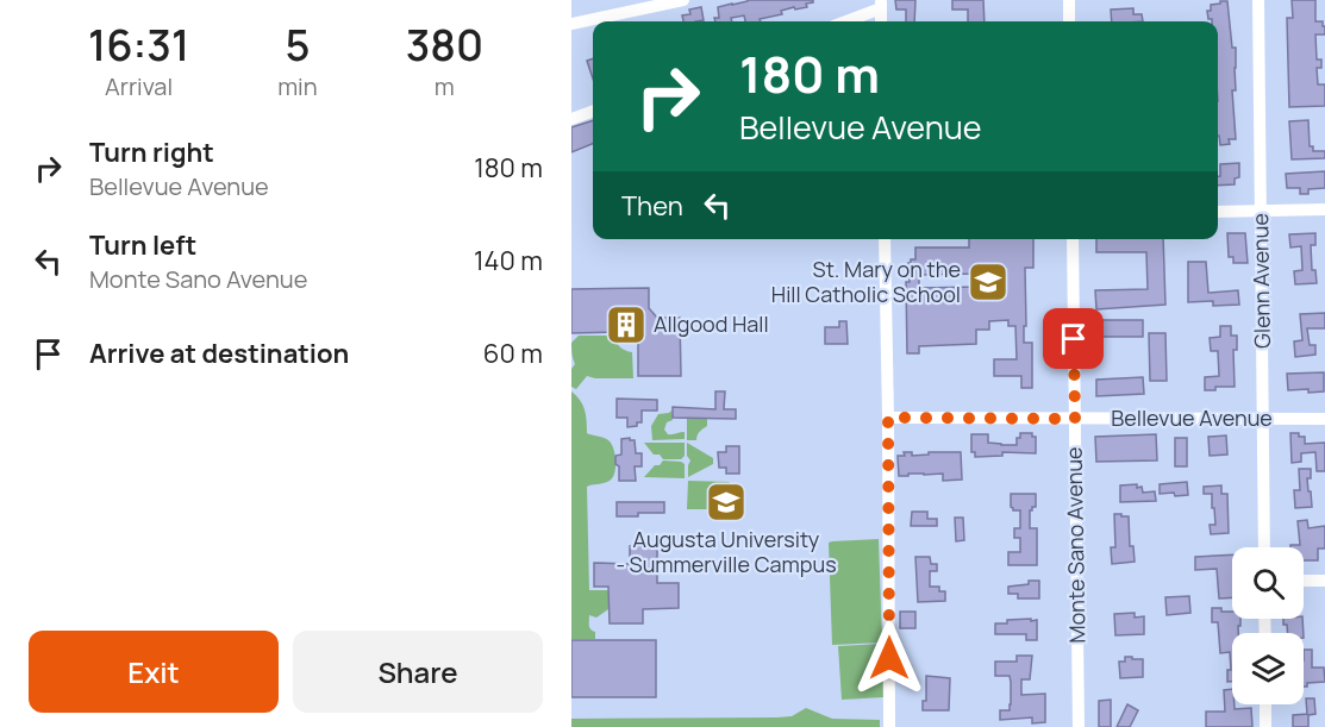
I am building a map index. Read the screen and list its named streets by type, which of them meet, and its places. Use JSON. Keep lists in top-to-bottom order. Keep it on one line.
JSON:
{"streets":{"street":["Glenn Avenue","Bellevue Avenue","Monte Sano Avenue"]},"crossings":[["Glenn Avenue","Bellevue Avenue"],["Bellevue Avenue","Monte Sano Avenue"]],"places":{"school or university":["St. Mary on the Hill Catholic School","Augusta University - Summerville Campus"],"building":["Allgood Hall"]},"page":{"eta":["16:31","Arrival","5","min","380","m"],"turn":["180 m","Bellevue Avenue"],"list":[{"name":"Turn right","note":"Bellevue Avenue","value":"180 m"},{"name":"Turn left","note":"Monte Sano Avenue","value":"140 m"},{"name":"Arrive at destination","value":"60 m"}],"then":"Then","buttons":["Exit","Share"]}}
